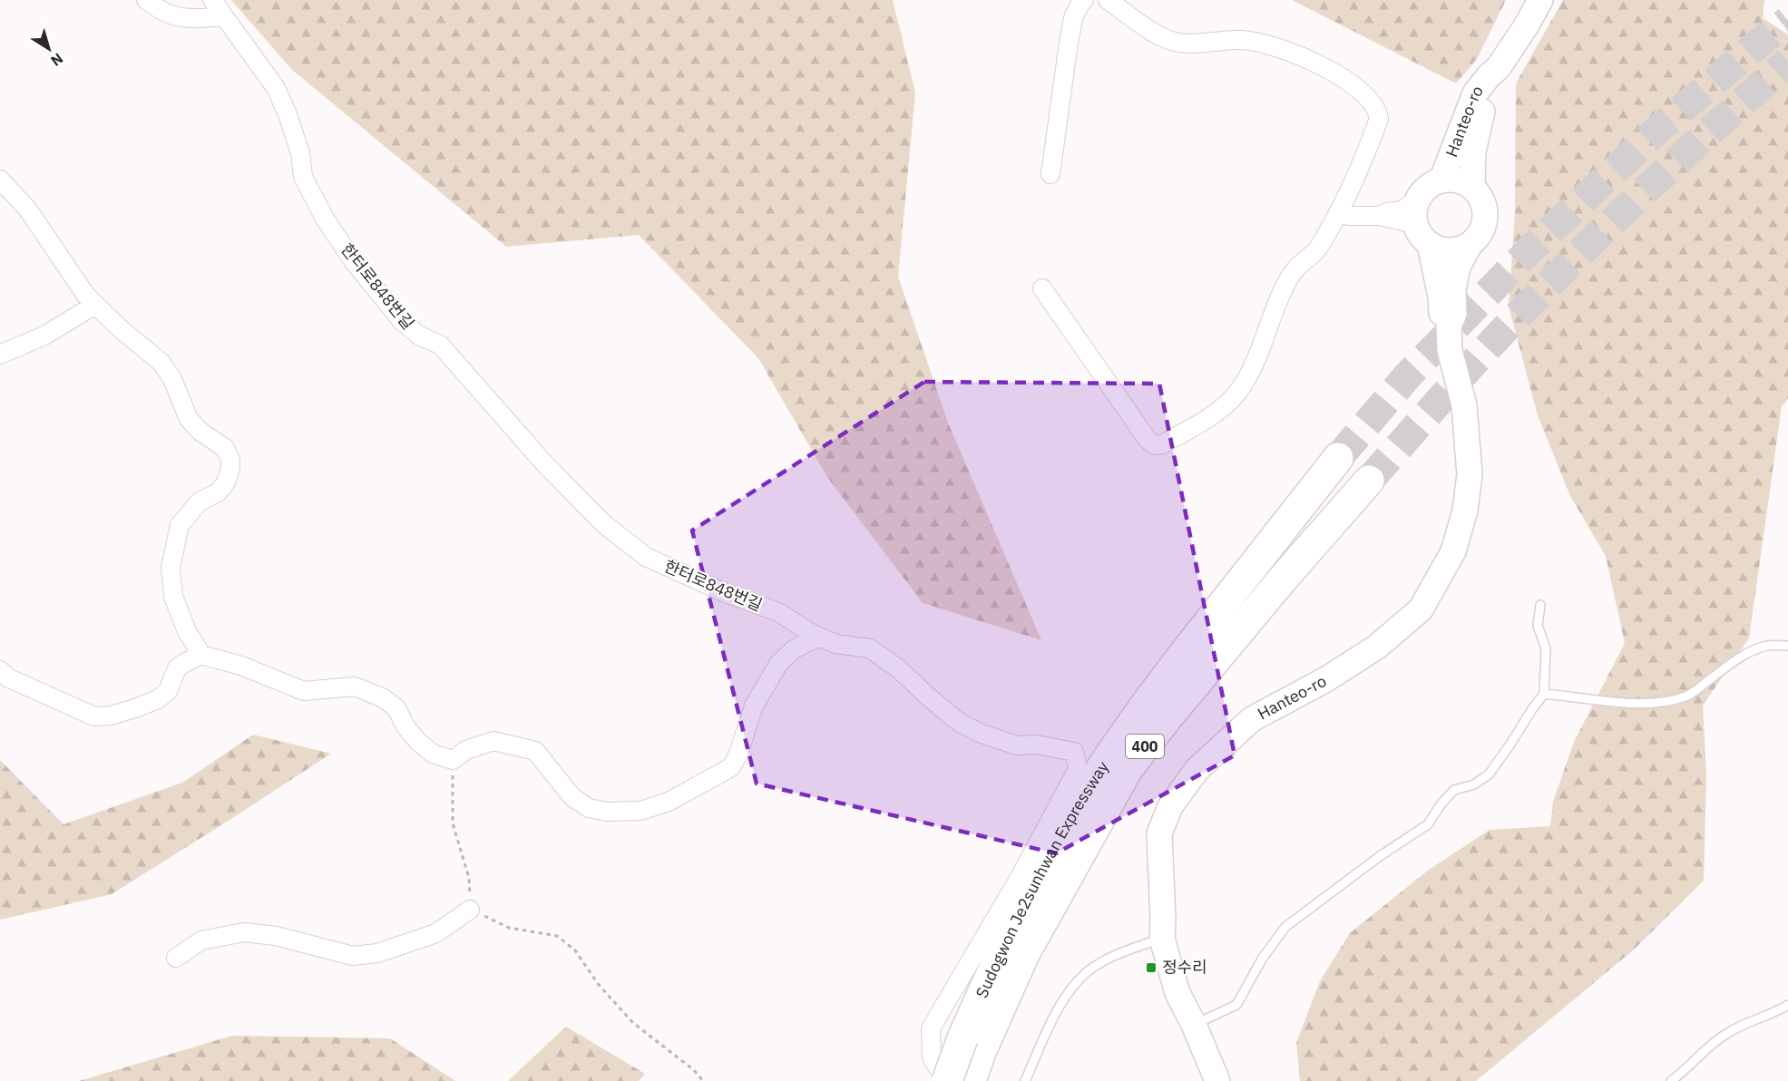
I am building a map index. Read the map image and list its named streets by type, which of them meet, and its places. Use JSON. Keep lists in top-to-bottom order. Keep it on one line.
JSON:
{"streets":{"highway":["400","Sudogwon Je2sunhwan Expressway"],"main road":["Hanteo-ro"],"street":["한터로848번길"]},"places":{"transit":["정수리"]},"north":"bottom right"}
